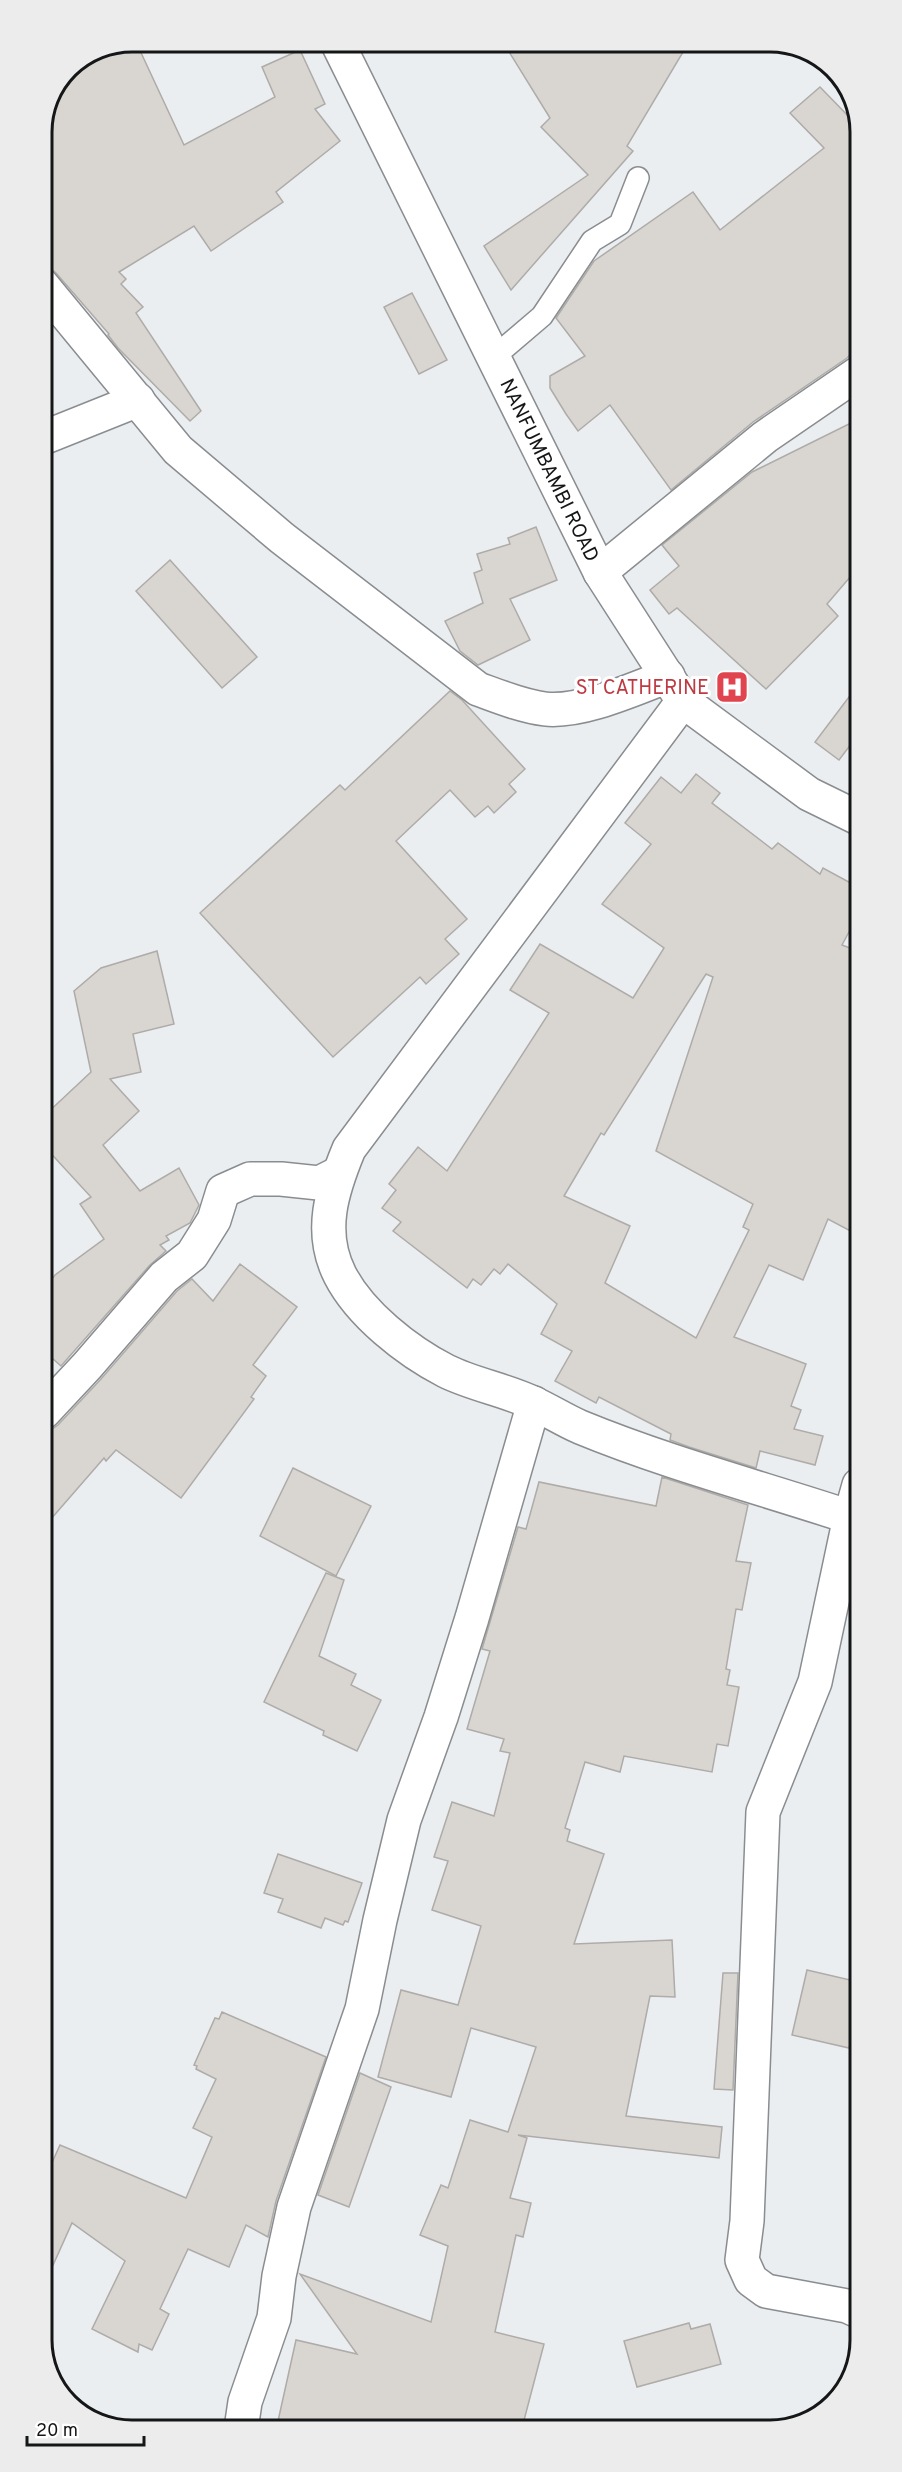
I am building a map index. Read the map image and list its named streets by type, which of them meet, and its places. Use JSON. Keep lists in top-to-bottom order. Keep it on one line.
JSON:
{"streets":{"street":["NANFUMBAMBI ROAD"]},"places":{"hospital":["ST CATHERINE"]},"scale_bar":"20 m"}
